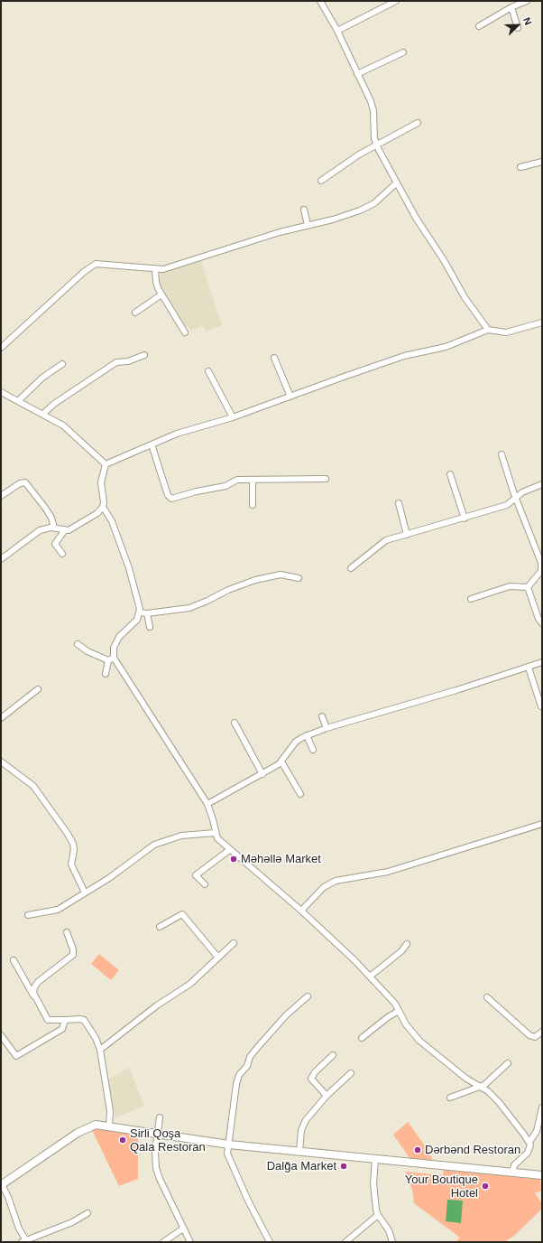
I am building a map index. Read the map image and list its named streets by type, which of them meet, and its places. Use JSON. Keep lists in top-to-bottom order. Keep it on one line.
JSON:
{"places":["Məhəllə Market","Sirli Qoşa Qala Restoran","Dərbənd Restoran","Dalğa Market","Your Boutique Hotel"],"north":"top right"}
